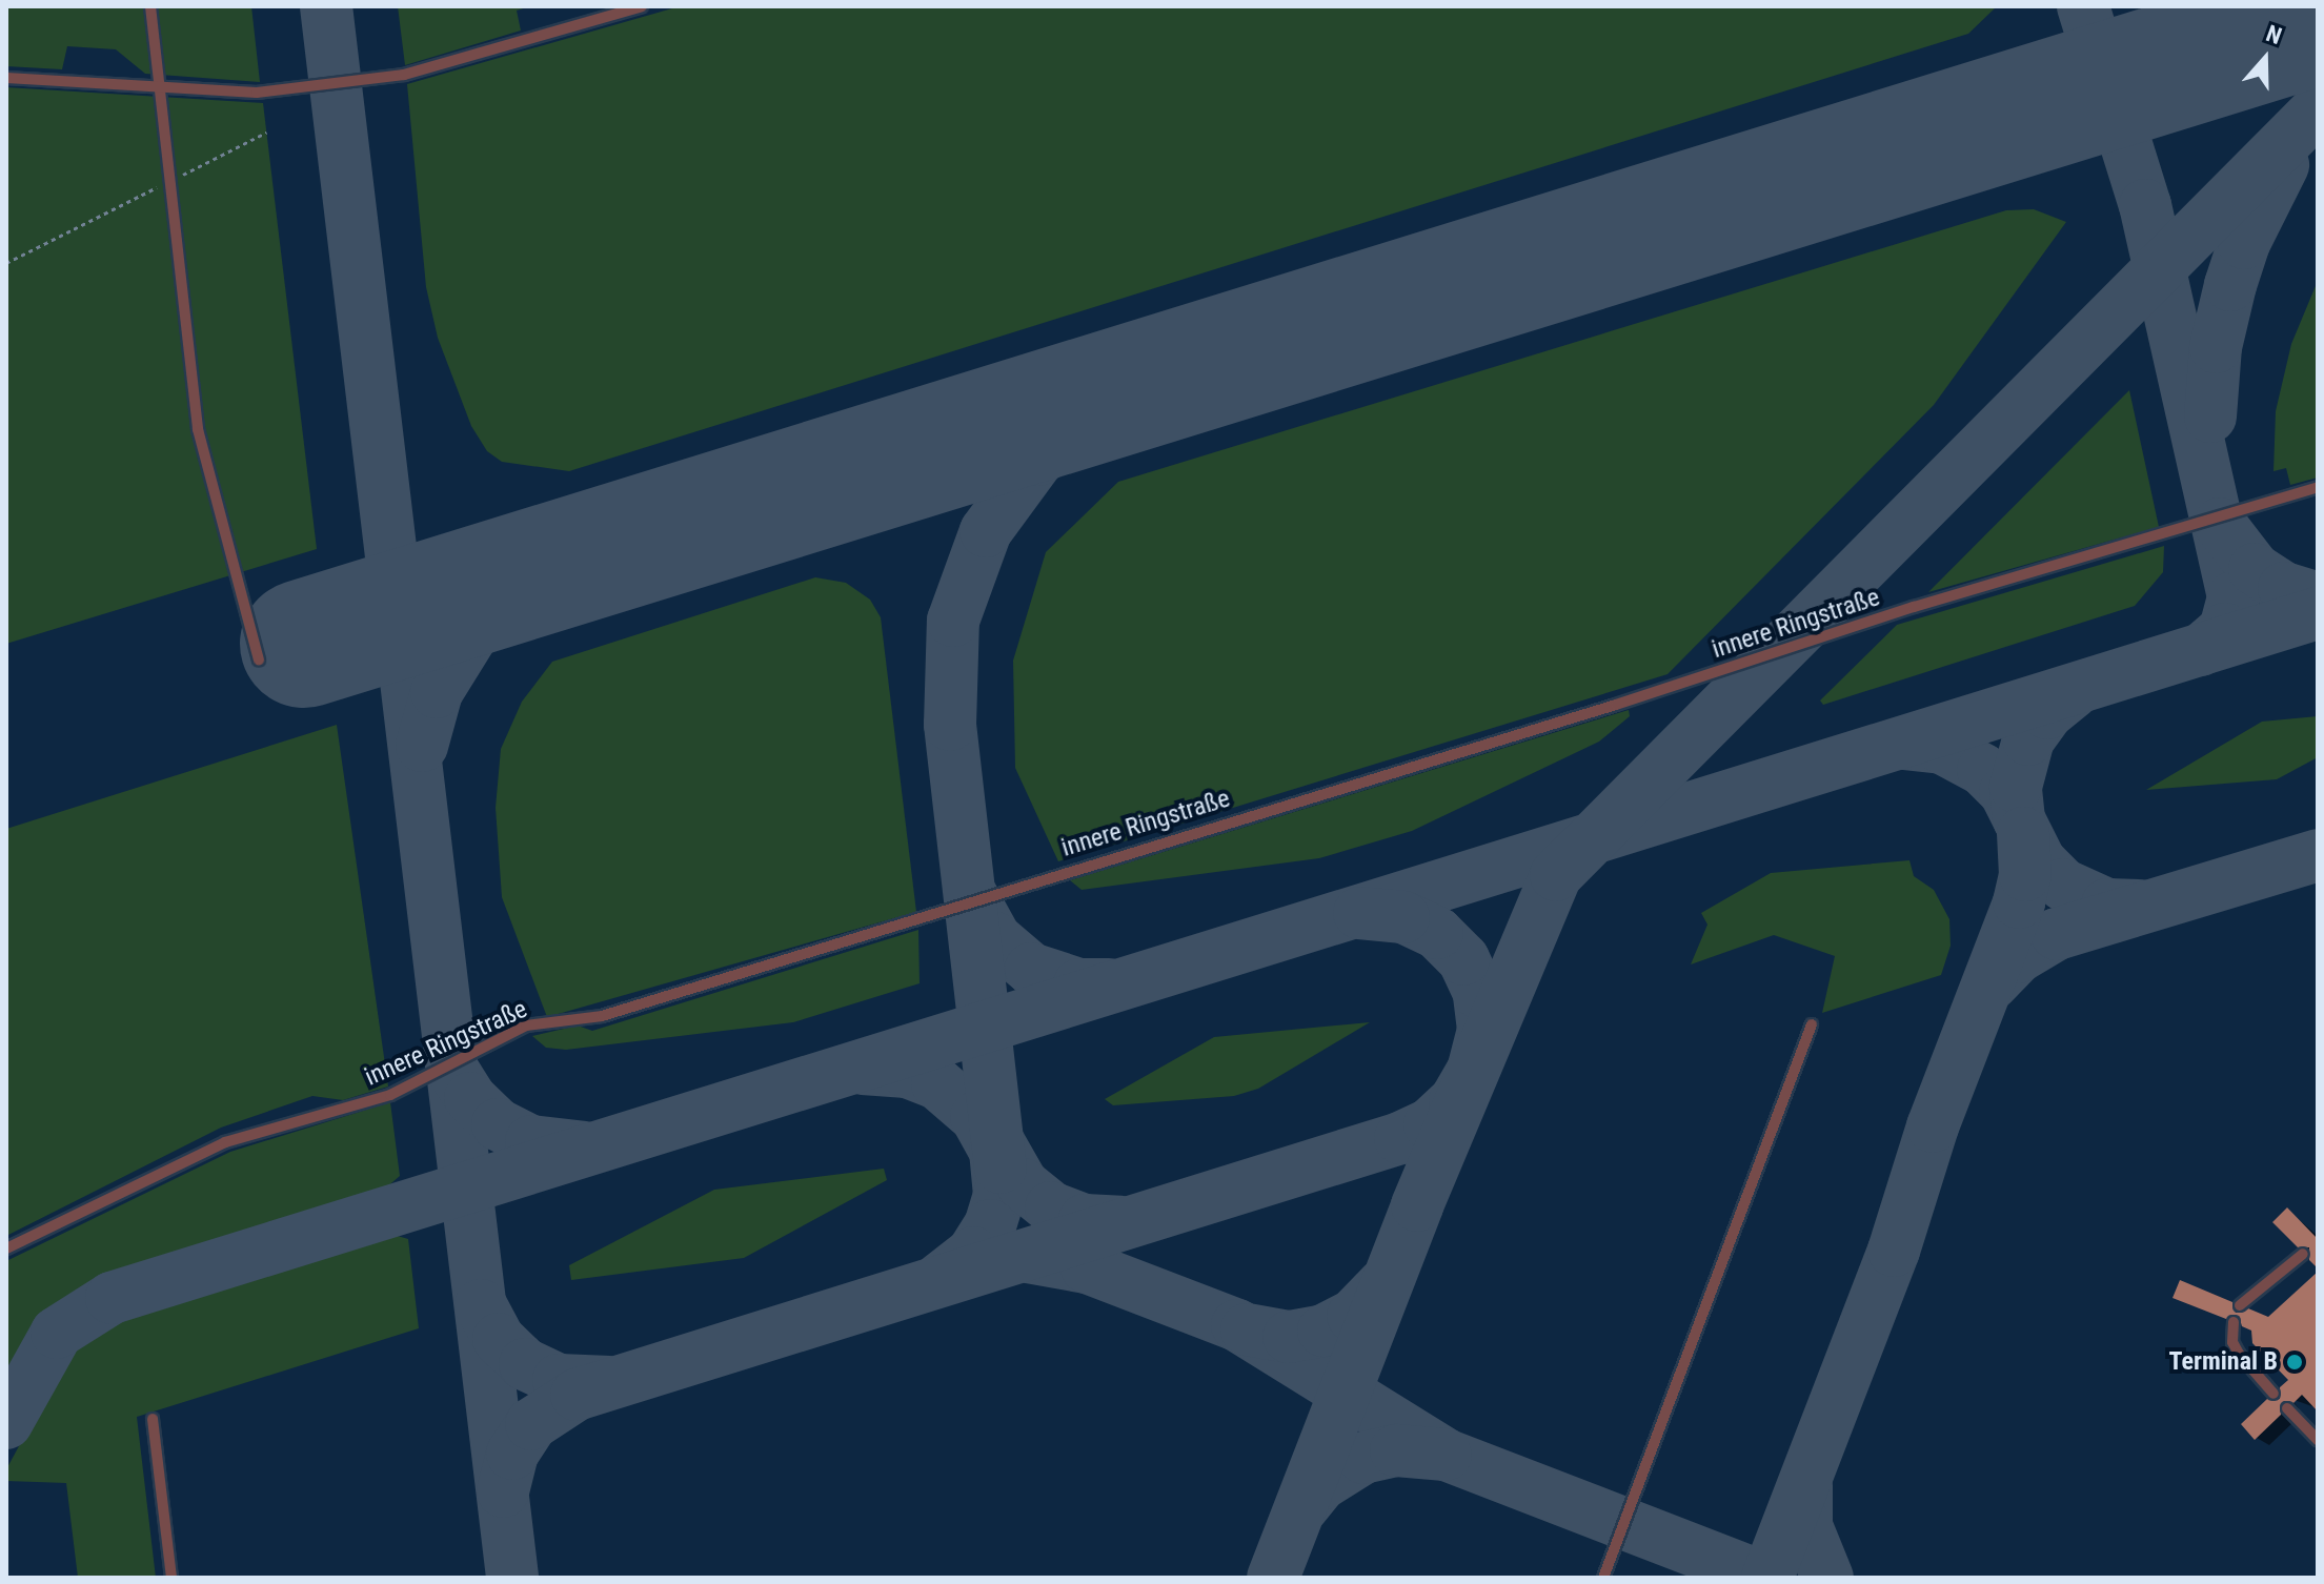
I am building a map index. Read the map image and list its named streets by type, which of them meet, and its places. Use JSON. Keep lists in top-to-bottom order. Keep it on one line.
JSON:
{"streets":{"lane":["innere Ringstraße"]},"places":["Terminal B"],"north":"top"}
